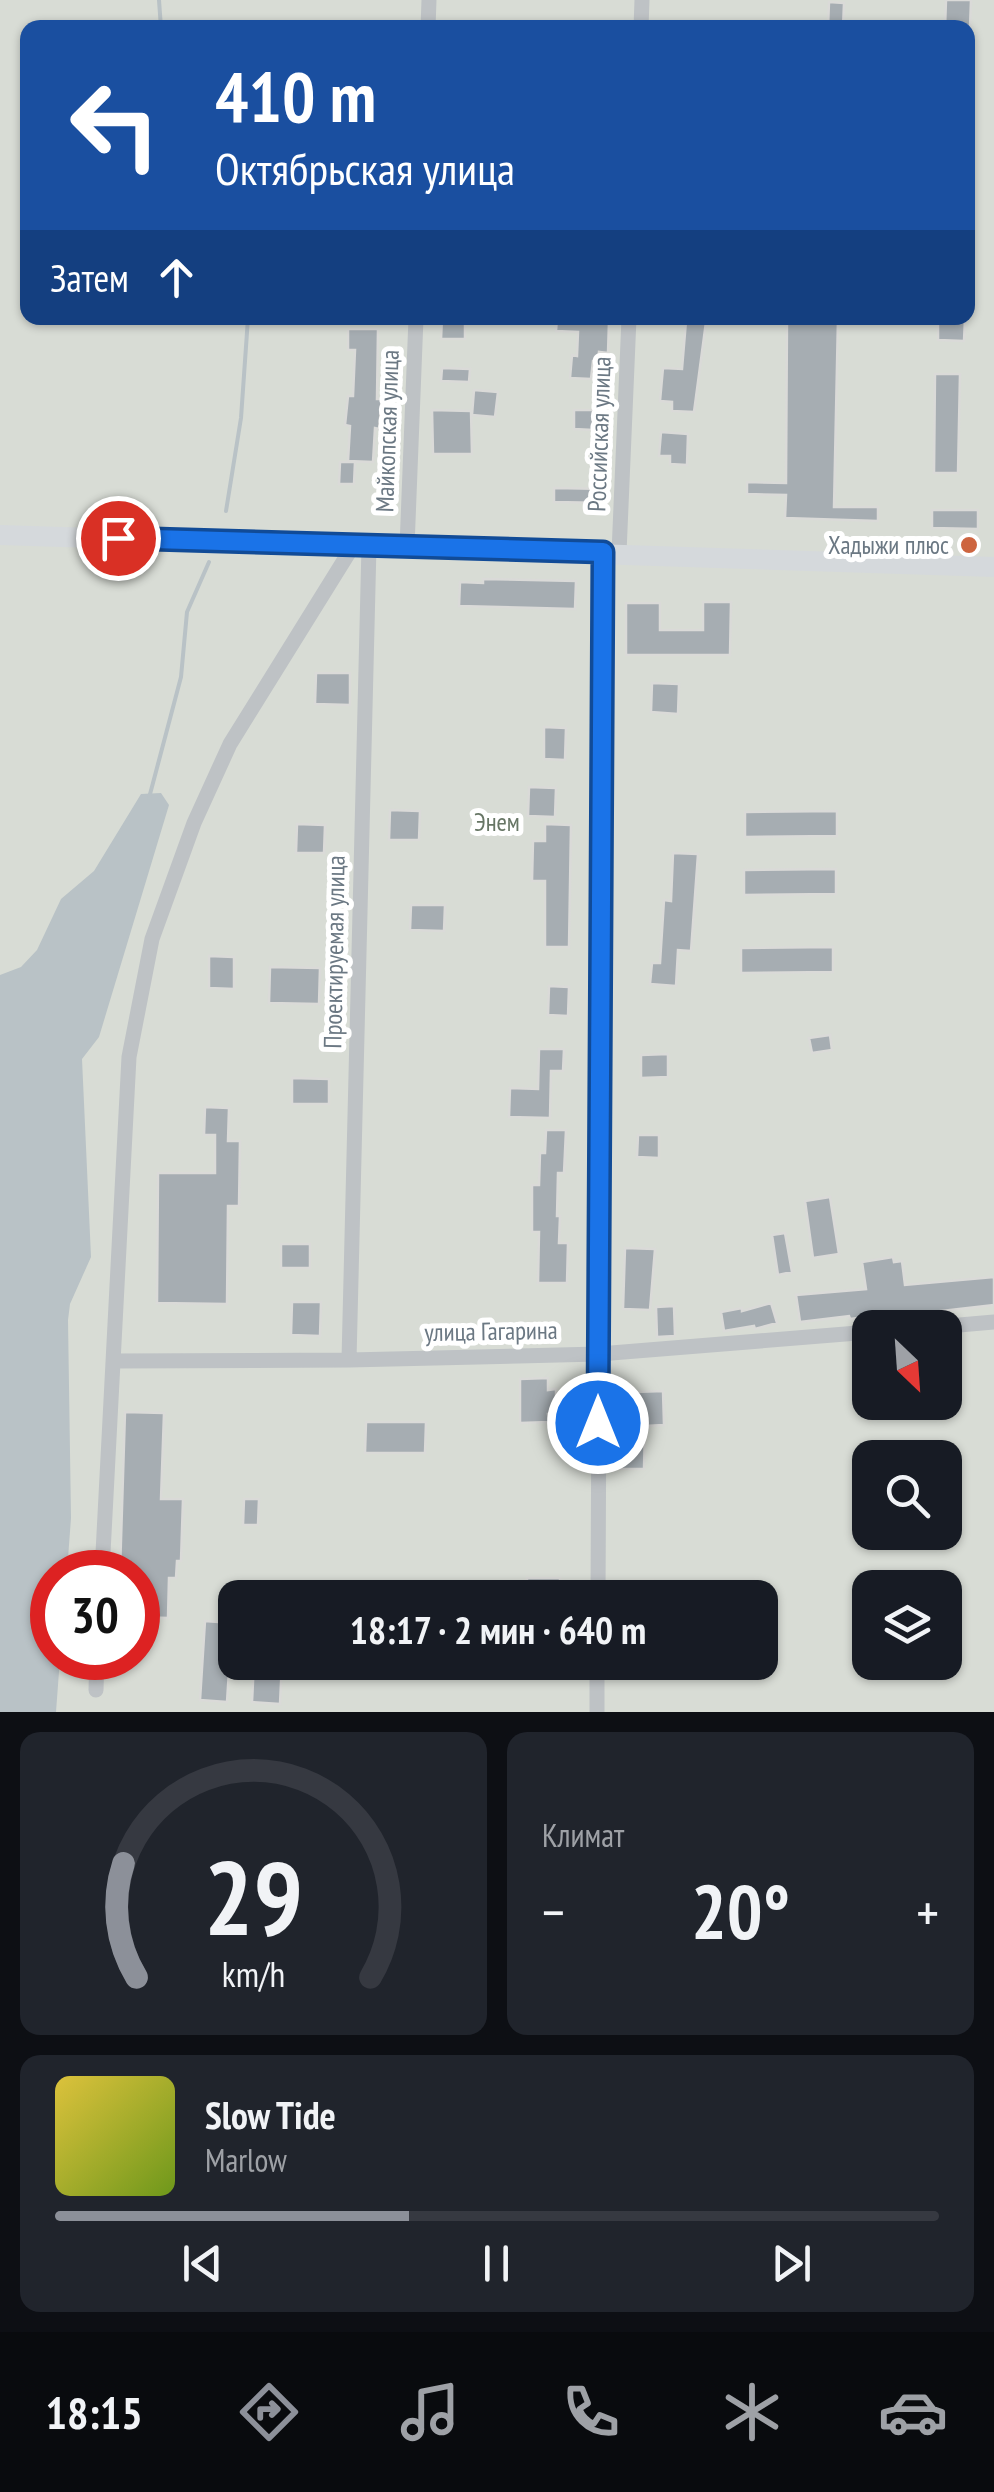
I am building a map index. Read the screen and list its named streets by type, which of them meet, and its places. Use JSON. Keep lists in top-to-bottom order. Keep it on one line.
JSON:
{"streets":{"street":["Майкопская улица","Российская улица","Проектируемая улица","улица Гагарина"]},"crossings":[["Российская улица","улица Гагарина"],["Проектируемая улица","улица Гагарина"]],"parks":["Энем"],"places":["Хадыжи плюс"],"north":"bottom right","page":{"turn":["410 m","Октябрьская улица"],"then":"Затем","limit":"30","trip":"18:17 · 2 мин · 640 m","tile":"Климат","heat":["−","20°","+"],"song":["Slow Tide","Marlow"],"tabs":"18:15","gauge":["29","km/h"]}}
